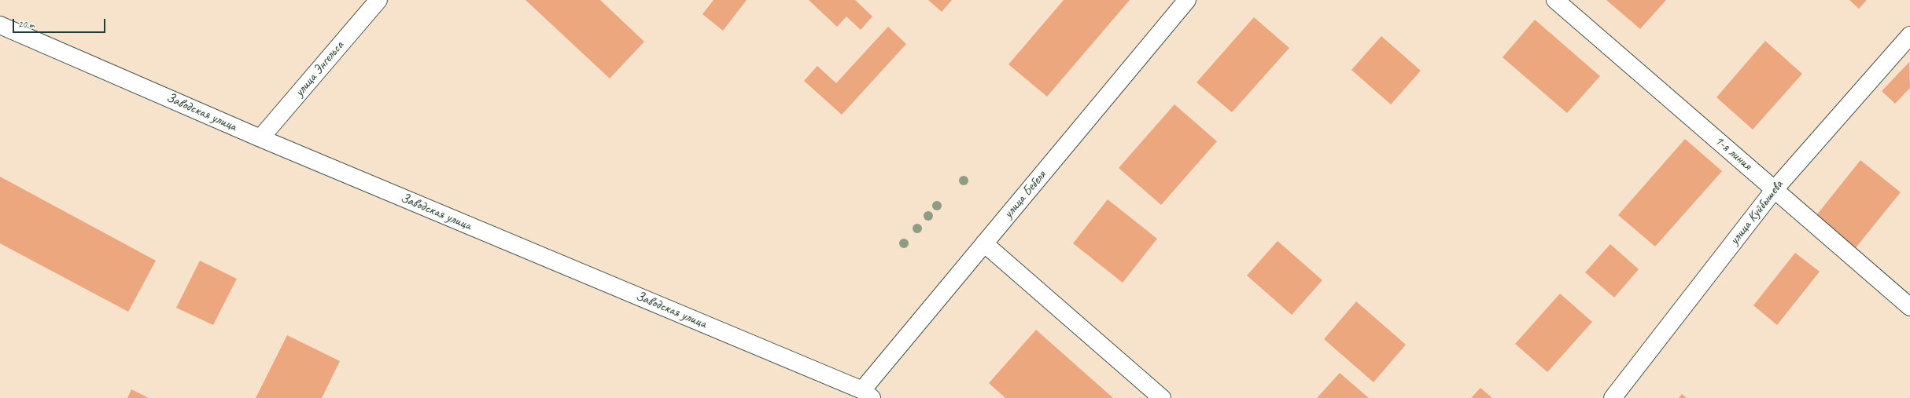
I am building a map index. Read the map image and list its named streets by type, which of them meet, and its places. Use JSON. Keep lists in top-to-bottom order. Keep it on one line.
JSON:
{"streets":{"street":["улица Энгельса","Заводская улица","1-я линия","улица Бебеля","улица Куйбышева"]},"crossings":[["улица Энгельса","Заводская улица"],["Заводская улица","улица Бебеля"],["1-я линия","улица Куйбышева"]],"scale_bar":"20 m"}
